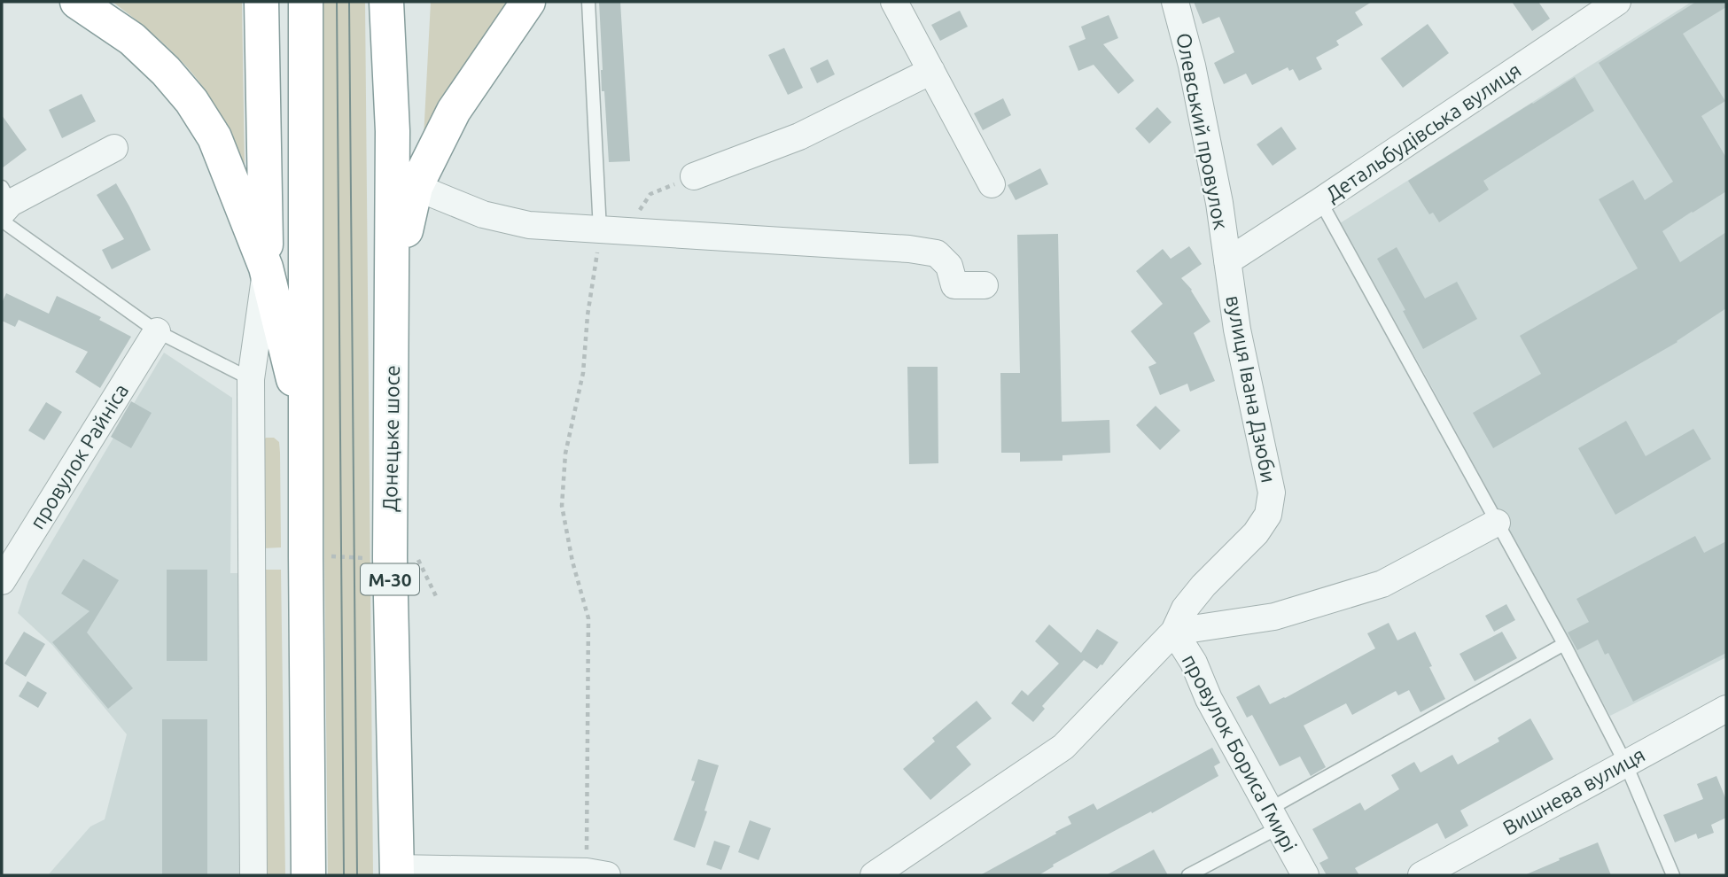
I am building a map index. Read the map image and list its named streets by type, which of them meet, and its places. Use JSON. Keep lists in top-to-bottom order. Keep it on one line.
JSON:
{"streets":{"highway":["Донецьке шосе","М-30"],"street":["Олевський провулок","Детальбудівська вулиця","вулиця Івана Дзюби","провулок Райніса","провулок Бориса Гмирі","Вишнева вулиця"]},"crossings":[["Олевський провулок","Детальбудівська вулиця"],["Олевський провулок","вулиця Івана Дзюби"],["Детальбудівська вулиця","вулиця Івана Дзюби"],["вулиця Івана Дзюби","провулок Бориса Гмирі"]]}
